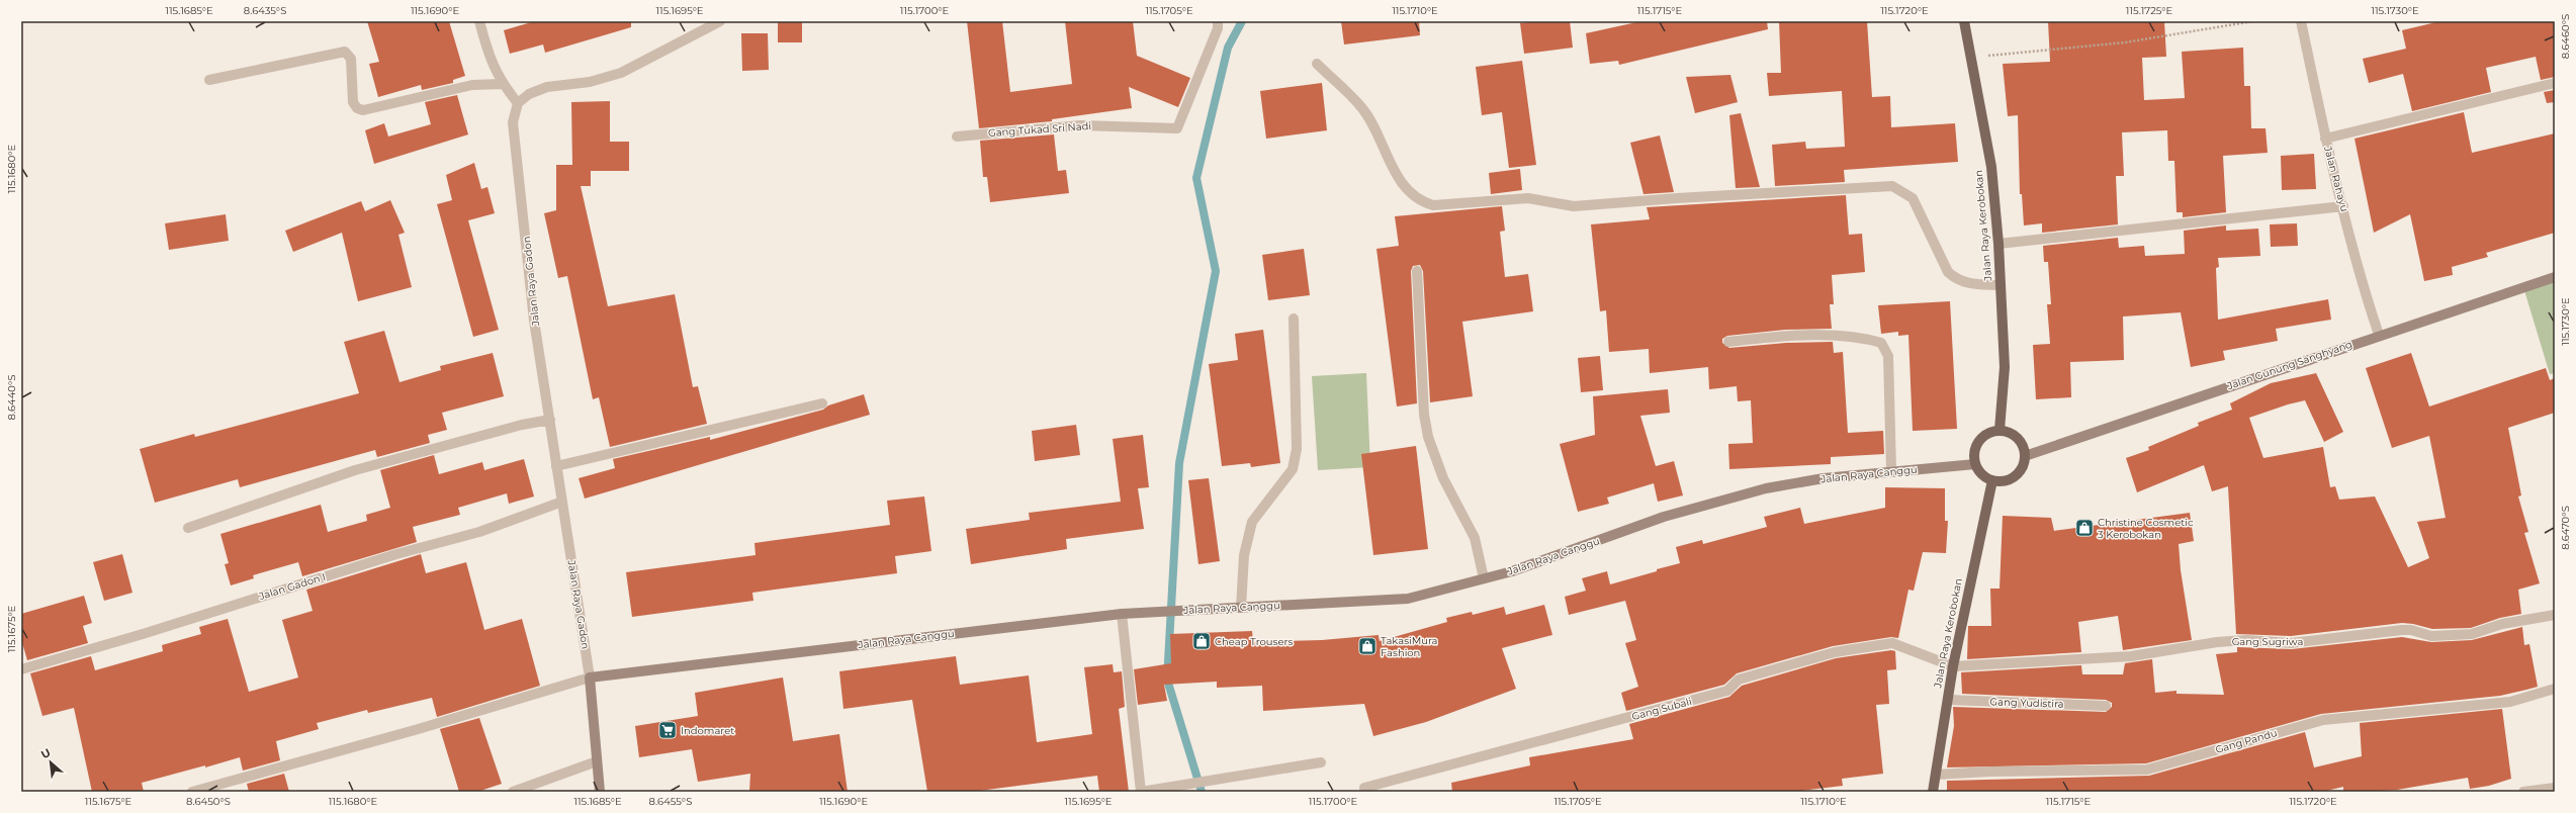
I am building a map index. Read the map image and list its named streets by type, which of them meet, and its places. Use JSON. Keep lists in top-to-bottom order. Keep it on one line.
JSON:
{"streets":{"main road":["Jalan Raya Kerobokan","Jalan Gunung Sanghyang","Jalan Raya Canggu"],"street":["Gang Tukad Sri Nadi","Jalan Rahayu","Jalan Raya Gadon","Jalan Gadon I","Gang Sugriwa","Gang Yudistira","Gang Subali","Gang Pandu"]},"crossings":[["Jalan Rahayu","Jalan Gunung Sanghyang"],["Jalan Raya Kerobokan","Jalan Gunung Sanghyang"],["Jalan Raya Kerobokan","Jalan Raya Canggu"],["Jalan Raya Kerobokan","Gang Sugriwa"],["Jalan Raya Kerobokan","Gang Yudistira"],["Jalan Raya Kerobokan","Gang Subali"],["Jalan Raya Kerobokan","Gang Pandu"],["Jalan Raya Gadon","Jalan Raya Canggu"],["Jalan Raya Gadon","Jalan Gadon I"],["Jalan Gunung Sanghyang","Jalan Raya Canggu"],["Gang Sugriwa","Gang Subali"]],"places":{"shop":["Christine Cosmetic 3 Kerobokan","Cheap Trousers","TakasiMura Fashion"],"supermarket":["Indomaret"]},"north":"top left","coordinates":["115.1685°E","8.6435°S","115.1690°E","115.1695°E","115.1700°E","115.1705°E","115.1710°E","115.1715°E","115.1720°E","115.1725°E","115.1730°E","8.6460°S","115.1680°E","8.6440°S","8.6470°S","115.1675°E","8.6450°S","8.6455°S"]}
